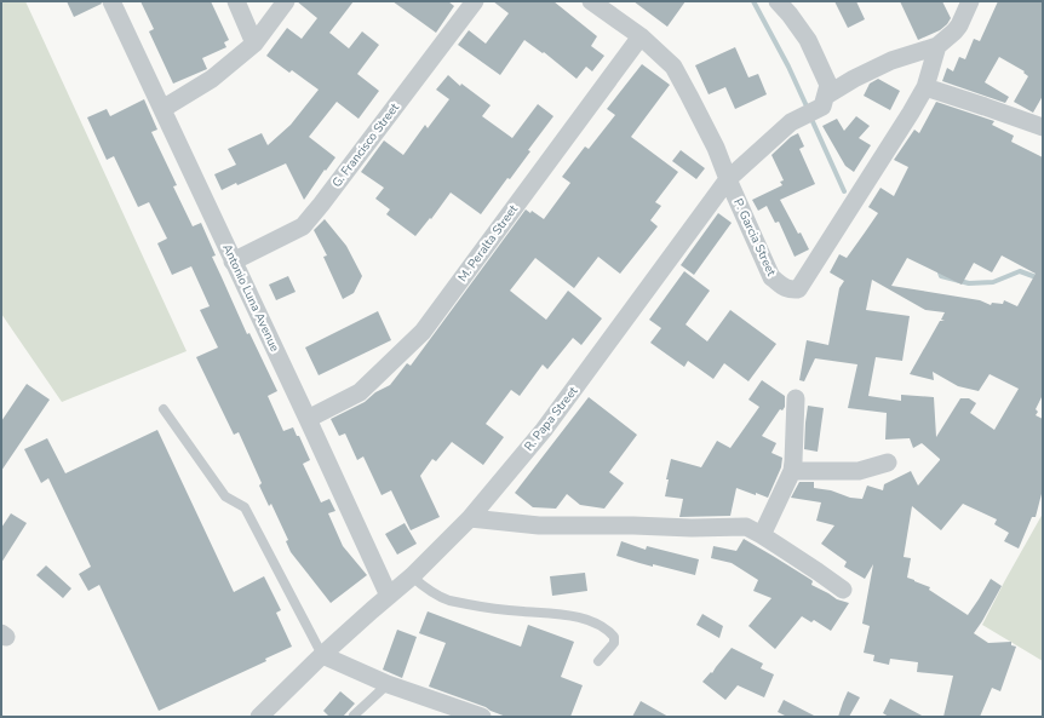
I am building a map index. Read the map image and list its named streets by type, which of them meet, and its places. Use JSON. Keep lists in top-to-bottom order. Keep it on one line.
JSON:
{"streets":{"street":["G. Francisco Street","P. Garcia Street","M. Peralta Street","Antonio Luna Avenue","R. Papa Street"]},"crossings":[["G. Francisco Street","Antonio Luna Avenue"],["P. Garcia Street","M. Peralta Street"],["P. Garcia Street","R. Papa Street"],["M. Peralta Street","Antonio Luna Avenue"],["Antonio Luna Avenue","R. Papa Street"]]}
